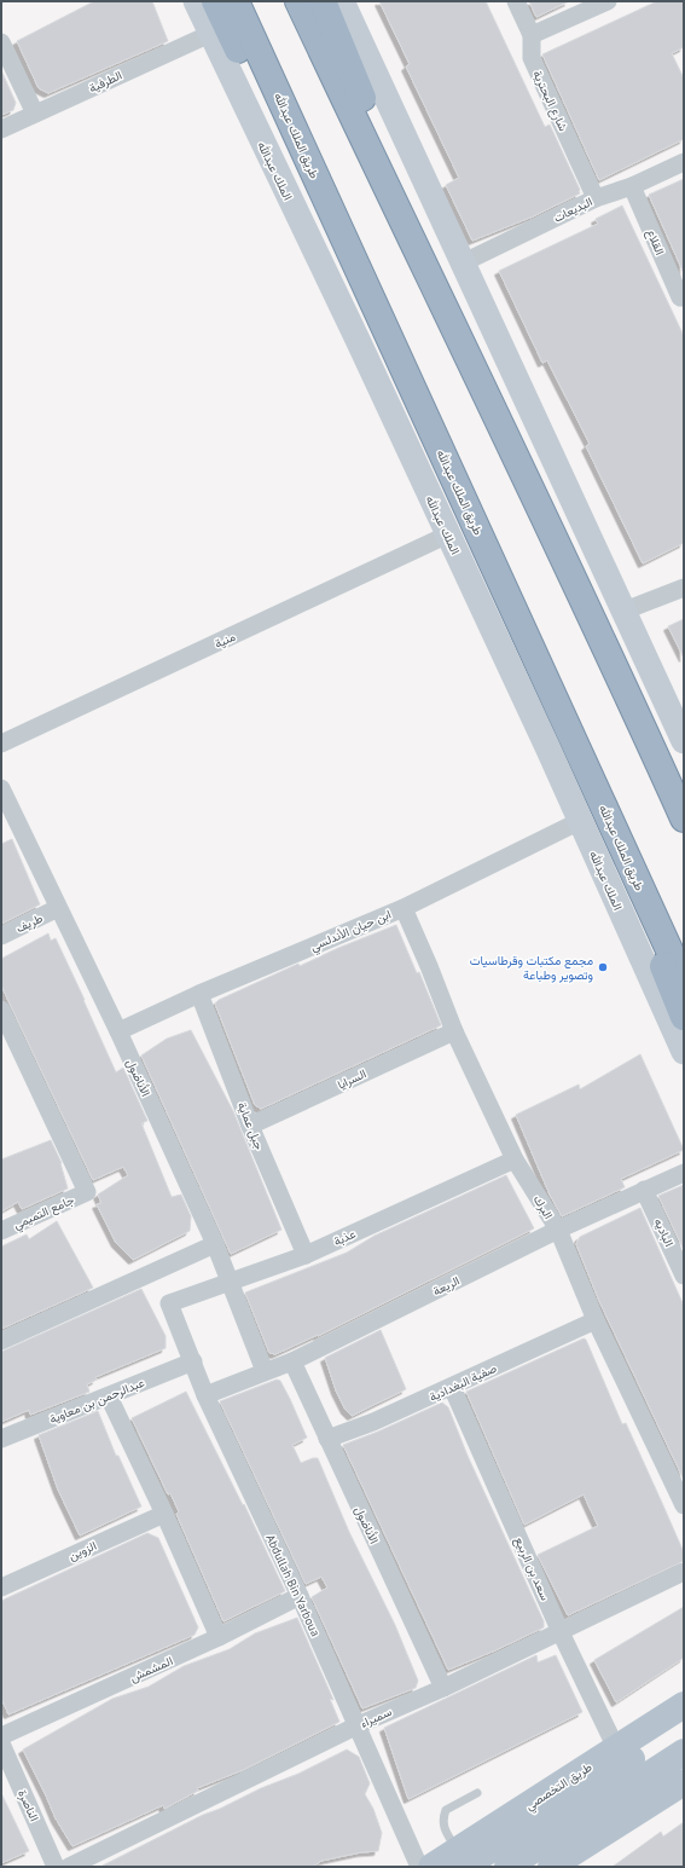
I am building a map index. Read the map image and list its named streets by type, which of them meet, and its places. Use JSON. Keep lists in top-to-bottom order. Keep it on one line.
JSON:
{"streets":{"highway":["طريق الملك عبدالله"],"main road":["الملك عبدالله","طريق التخصصي"],"street":["الطرفية","شارع البحترية","البديعات","القلاع","منية","طريف","ابن حيان الأندلسي","الأناضول","السرايا","جبل عماية","البرك","جامع التميمي","الباديه","عذبة","الريعة","صفية البغدادية","عبدالرحمن بن معاوية","الزوين","سعد بن الربيع","Abdullah Bin Yarboua","المشمش","سميراء","الناصرة"]},"crossings":[["الطرفية","الملك عبدالله"],["شارع البحترية","البديعات"],["الملك عبدالله","منية"],["الملك عبدالله","ابن حيان الأندلسي"],["البديعات","القلاع"],["طريف","الأناضول"],["ابن حيان الأندلسي","الأناضول"],["ابن حيان الأندلسي","جبل عماية"],["ابن حيان الأندلسي","البرك"],["الأناضول","عذبة"],["الأناضول","الريعة"],["الأناضول","صفية البغدادية"],["الأناضول","سميراء"],["السرايا","جبل عماية"],["السرايا","البرك"],["جبل عماية","عذبة"],["البرك","عذبة"],["البرك","الريعة"],["البرك","صفية البغدادية"],["الباديه","الريعة"],["عذبة","Abdullah Bin Yarboua"],["الريعة","Abdullah Bin Yarboua"],["صفية البغدادية","سعد بن الربيع"],["عبدالرحمن بن معاوية","Abdullah Bin Yarboua"],["سعد بن الربيع","سميراء"],["سعد بن الربيع","طريق التخصصي"],["Abdullah Bin Yarboua","المشمش"],["Abdullah Bin Yarboua","سميراء"]],"places":["مجمع مكتبات وقرطاسيات وتصوير وطباعة"]}
